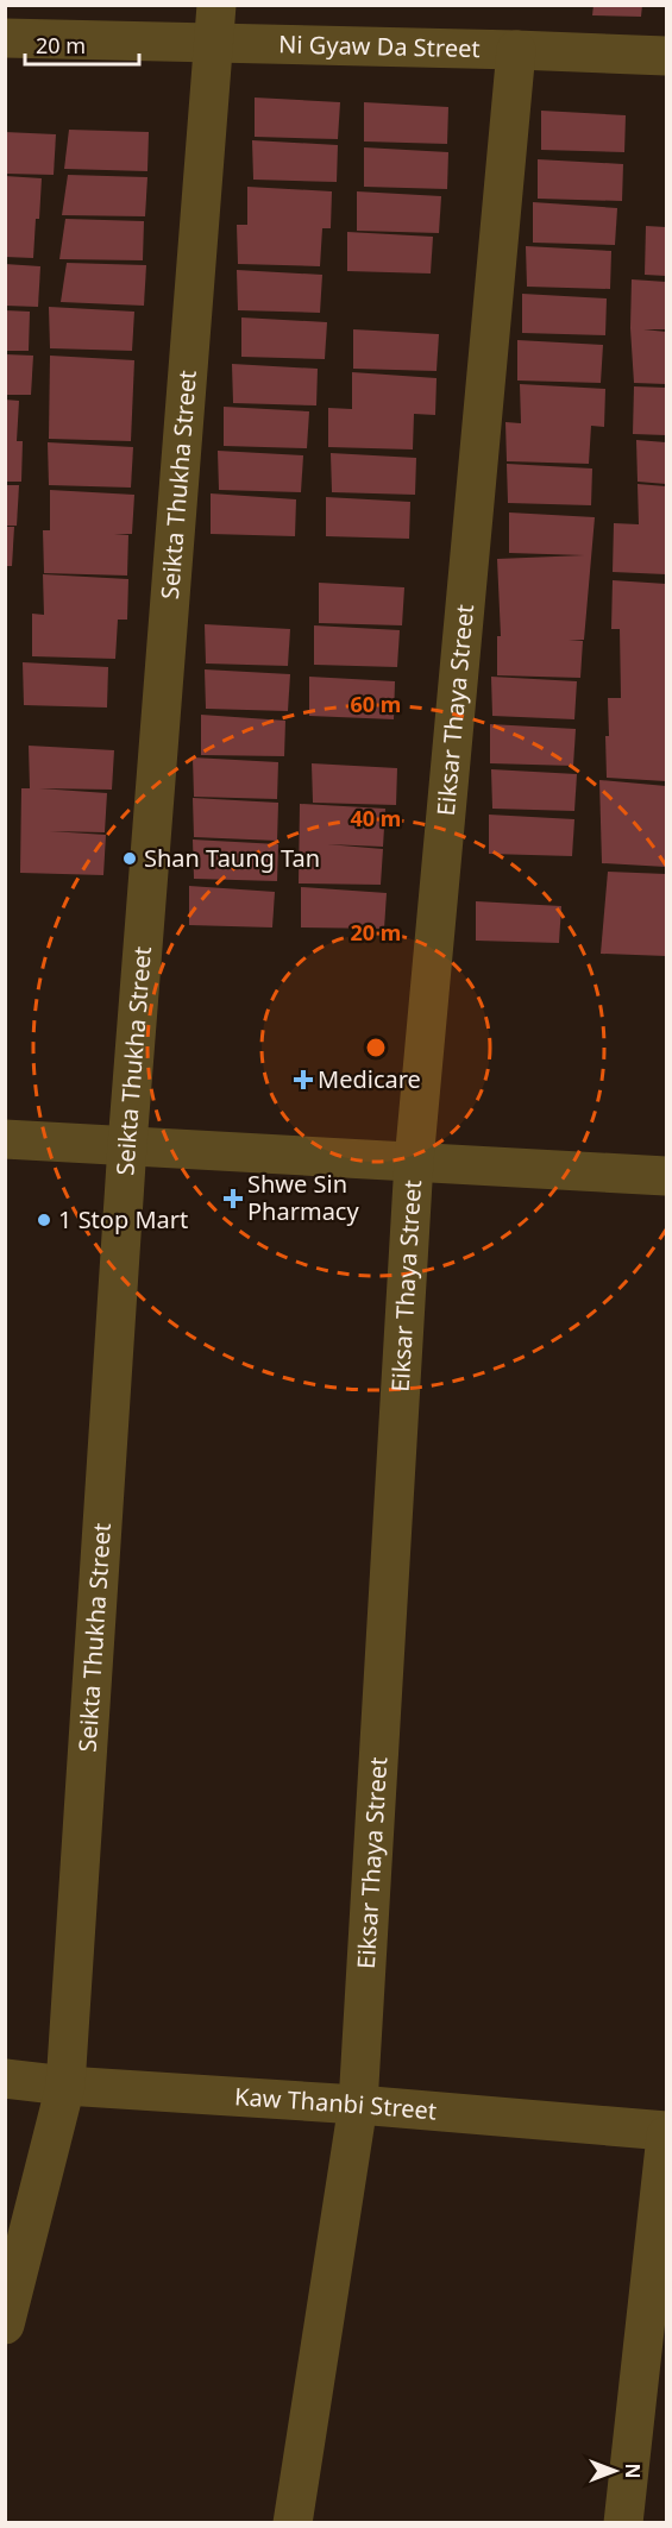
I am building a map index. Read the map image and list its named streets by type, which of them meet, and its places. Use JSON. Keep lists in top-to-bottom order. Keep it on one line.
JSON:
{"streets":{"street":["Ni Gyaw Da Street","Seikta Thukha Street","Eiksar Thaya Street","Kaw Thanbi Street"]},"crossings":[["Ni Gyaw Da Street","Seikta Thukha Street"],["Ni Gyaw Da Street","Eiksar Thaya Street"],["Seikta Thukha Street","Kaw Thanbi Street"],["Eiksar Thaya Street","Kaw Thanbi Street"]],"places":{"other":["Shan Taung Tan","1 Stop Mart"],"health":["Medicare","Shwe Sin Pharmacy"]},"scale_bar":"20 m","north":"right","rings":["60 m","40 m","20 m"]}
